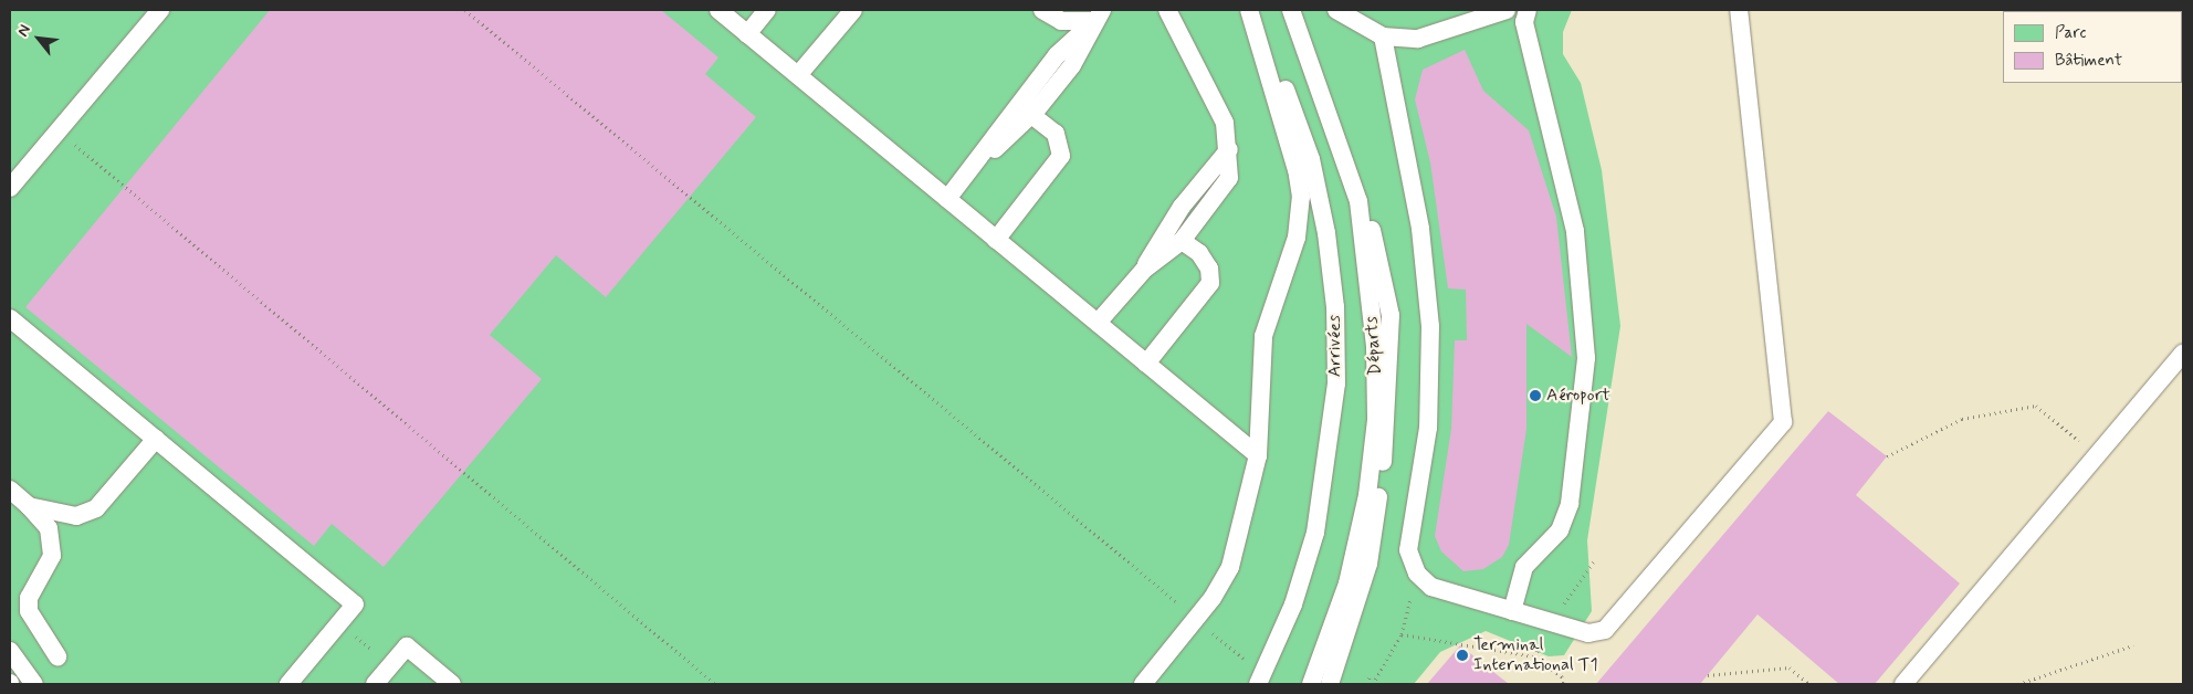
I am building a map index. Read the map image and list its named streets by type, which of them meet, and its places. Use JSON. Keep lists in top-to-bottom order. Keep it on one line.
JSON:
{"streets":{"lane":["Arrivées","Départs"]},"places":["Aéroport","Terminal International T1"],"legend":["Parc","Bâtiment"],"north":"top left"}
